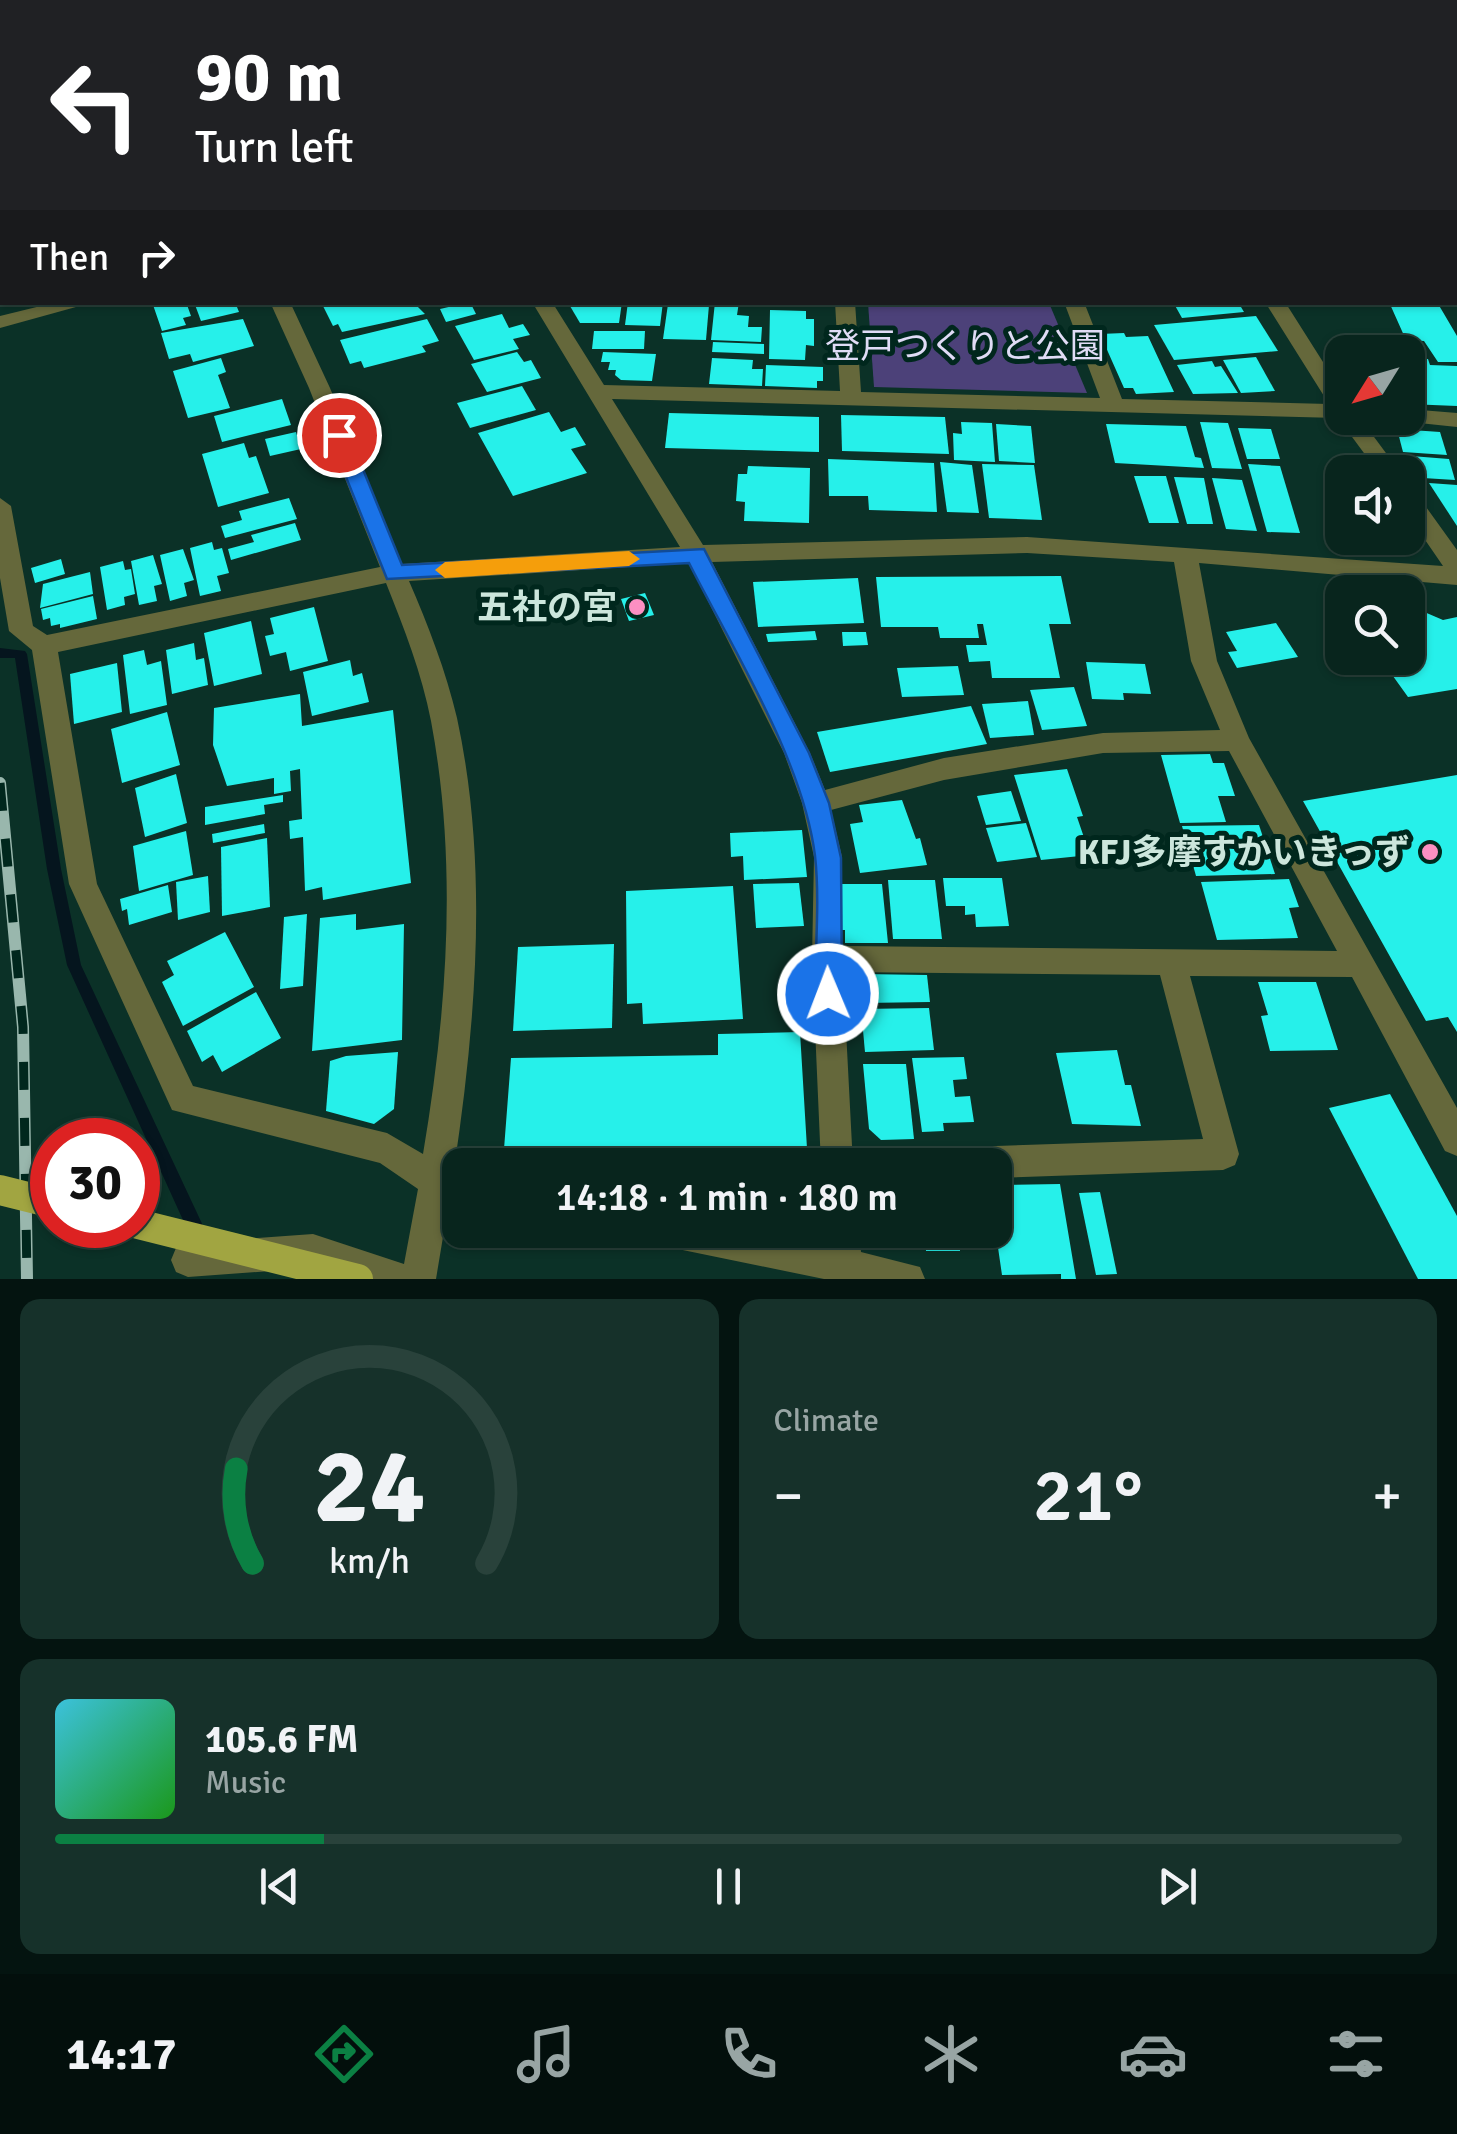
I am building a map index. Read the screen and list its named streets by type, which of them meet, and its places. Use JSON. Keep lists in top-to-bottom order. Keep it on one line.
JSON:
{"parks":["登戸つくりと公園"],"places":["五社の宮","KFJ多摩すかいきっず"],"north":"bottom left","page":{"turn":["90 m","Turn left"],"then":"Then","limit":"30","trip":"14:18 · 1 min · 180 m","tile":"Climate","heat":["−","21°","+"],"song":["105.6 FM","Music"],"tabs":"14:17","gauge":["24","km/h"]}}
